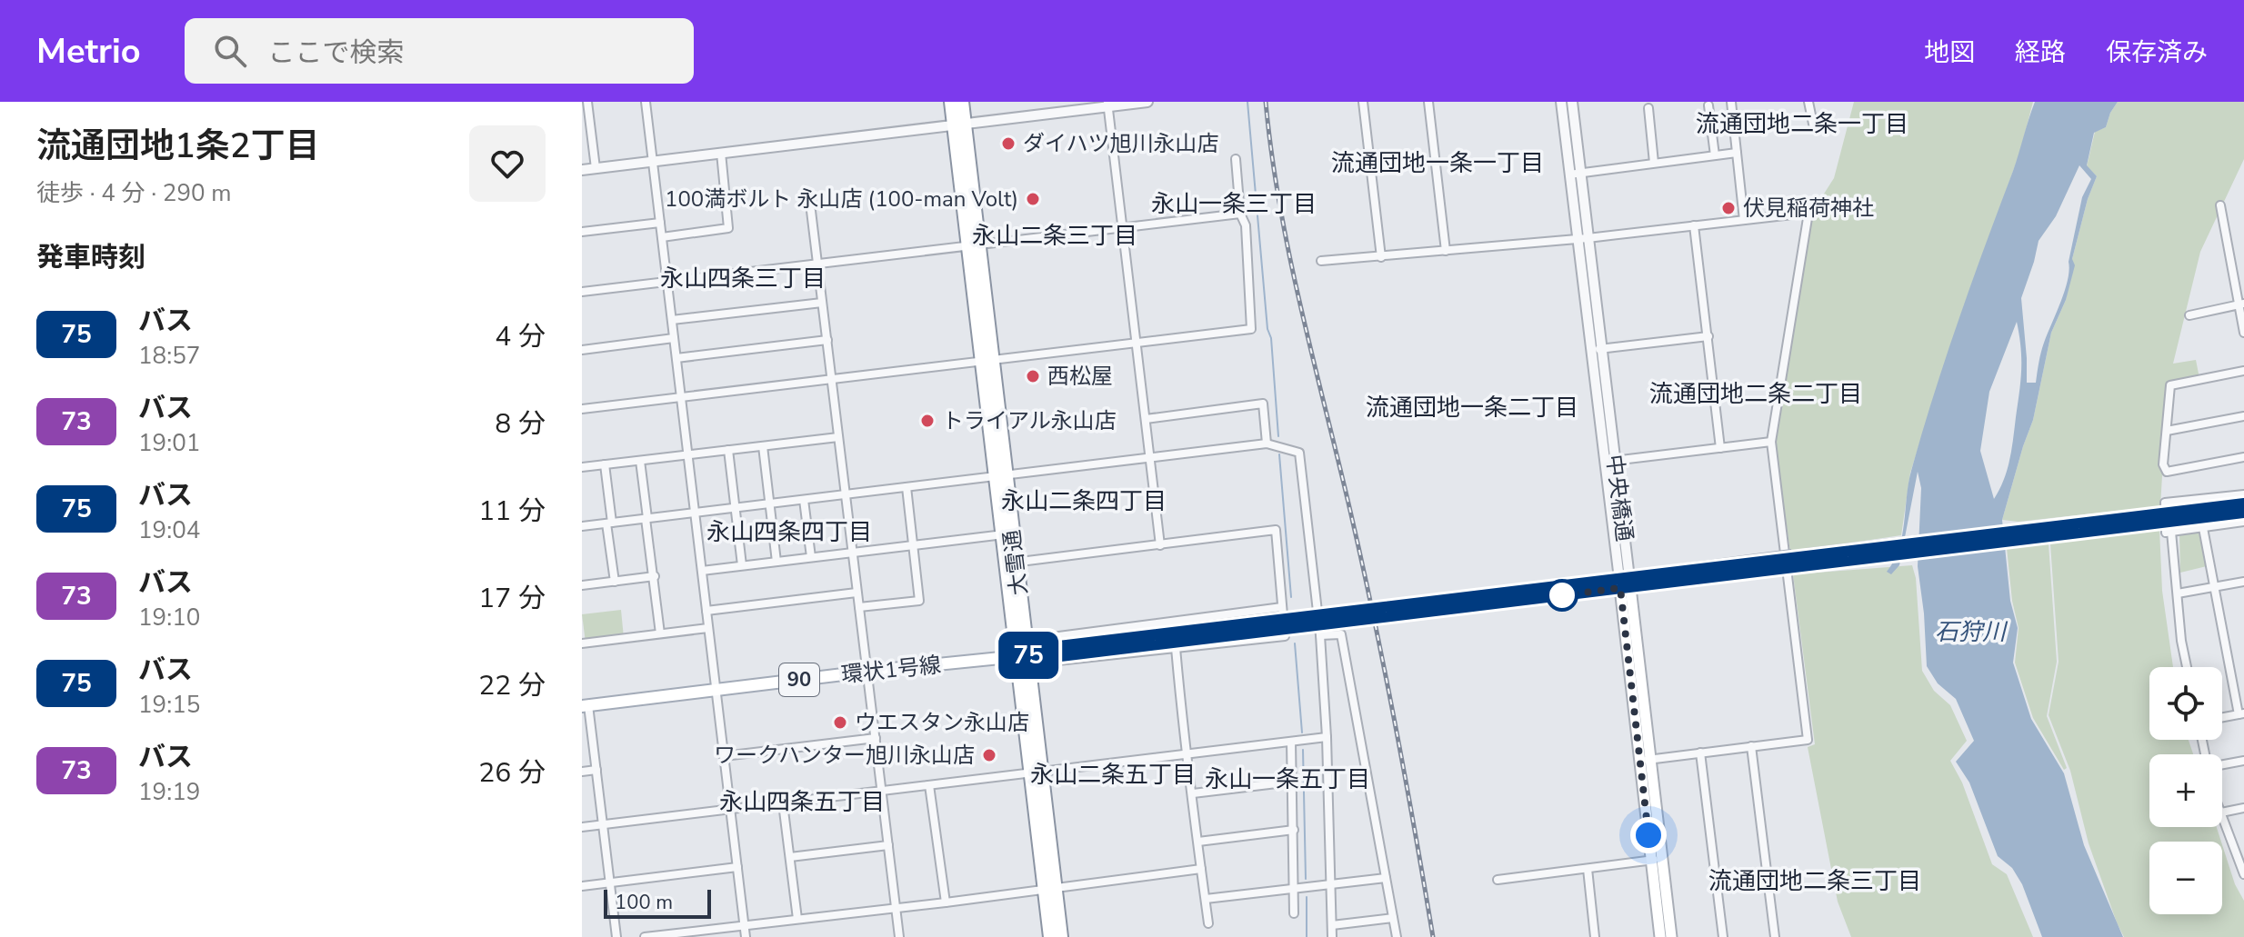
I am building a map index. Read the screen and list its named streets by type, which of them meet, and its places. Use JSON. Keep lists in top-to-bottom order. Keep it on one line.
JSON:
{"streets":{"highway":["大雪通"],"main road":["中央橋通","環状1号線","90"]},"crossings":[["中央橋通","環状1号線"],["中央橋通","90"],["大雪通","環状1号線"],["環状1号線","90"]],"districts":["流通団地二条一丁目","流通団地一条一丁目","永山一条三丁目","永山二条三丁目","永山四条三丁目","流通団地二条二丁目","流通団地一条二丁目","永山二条四丁目","永山四条四丁目","永山二条五丁目","永山一条五丁目","永山四条五丁目","流通団地二条三丁目"],"water":["石狩川"],"places":["ダイハツ旭川永山店","100満ボルト 永山店 (100-man Volt)","伏見稲荷神社","西松屋","トライアル永山店","ウエスタン永山店","ワークハンター旭川永山店"],"lines":["bus line 75"],"scale_bar":"100 m","page":{"header":"Metrio","search":"ここで検索","nav":["地図","経路","保存済み"],"heading":[["流通団地1条2丁目","徒歩 · 4 分 · 290 m"],"発車時刻"],"on_map":"75","list":[{"mark":"75","name":"バス","note":"18:57","value":"4 分"},{"mark":"73","name":"バス","note":"19:01","value":"8 分"},{"mark":"75","name":"バス","note":"19:04","value":"11 分"},{"mark":"73","name":"バス","note":"19:10","value":"17 分"},{"mark":"75","name":"バス","note":"19:15","value":"22 分"},{"mark":"73","name":"バス","note":"19:19","value":"26 分"}],"map_buttons":["+","−"],"scale":"100 m"}}
